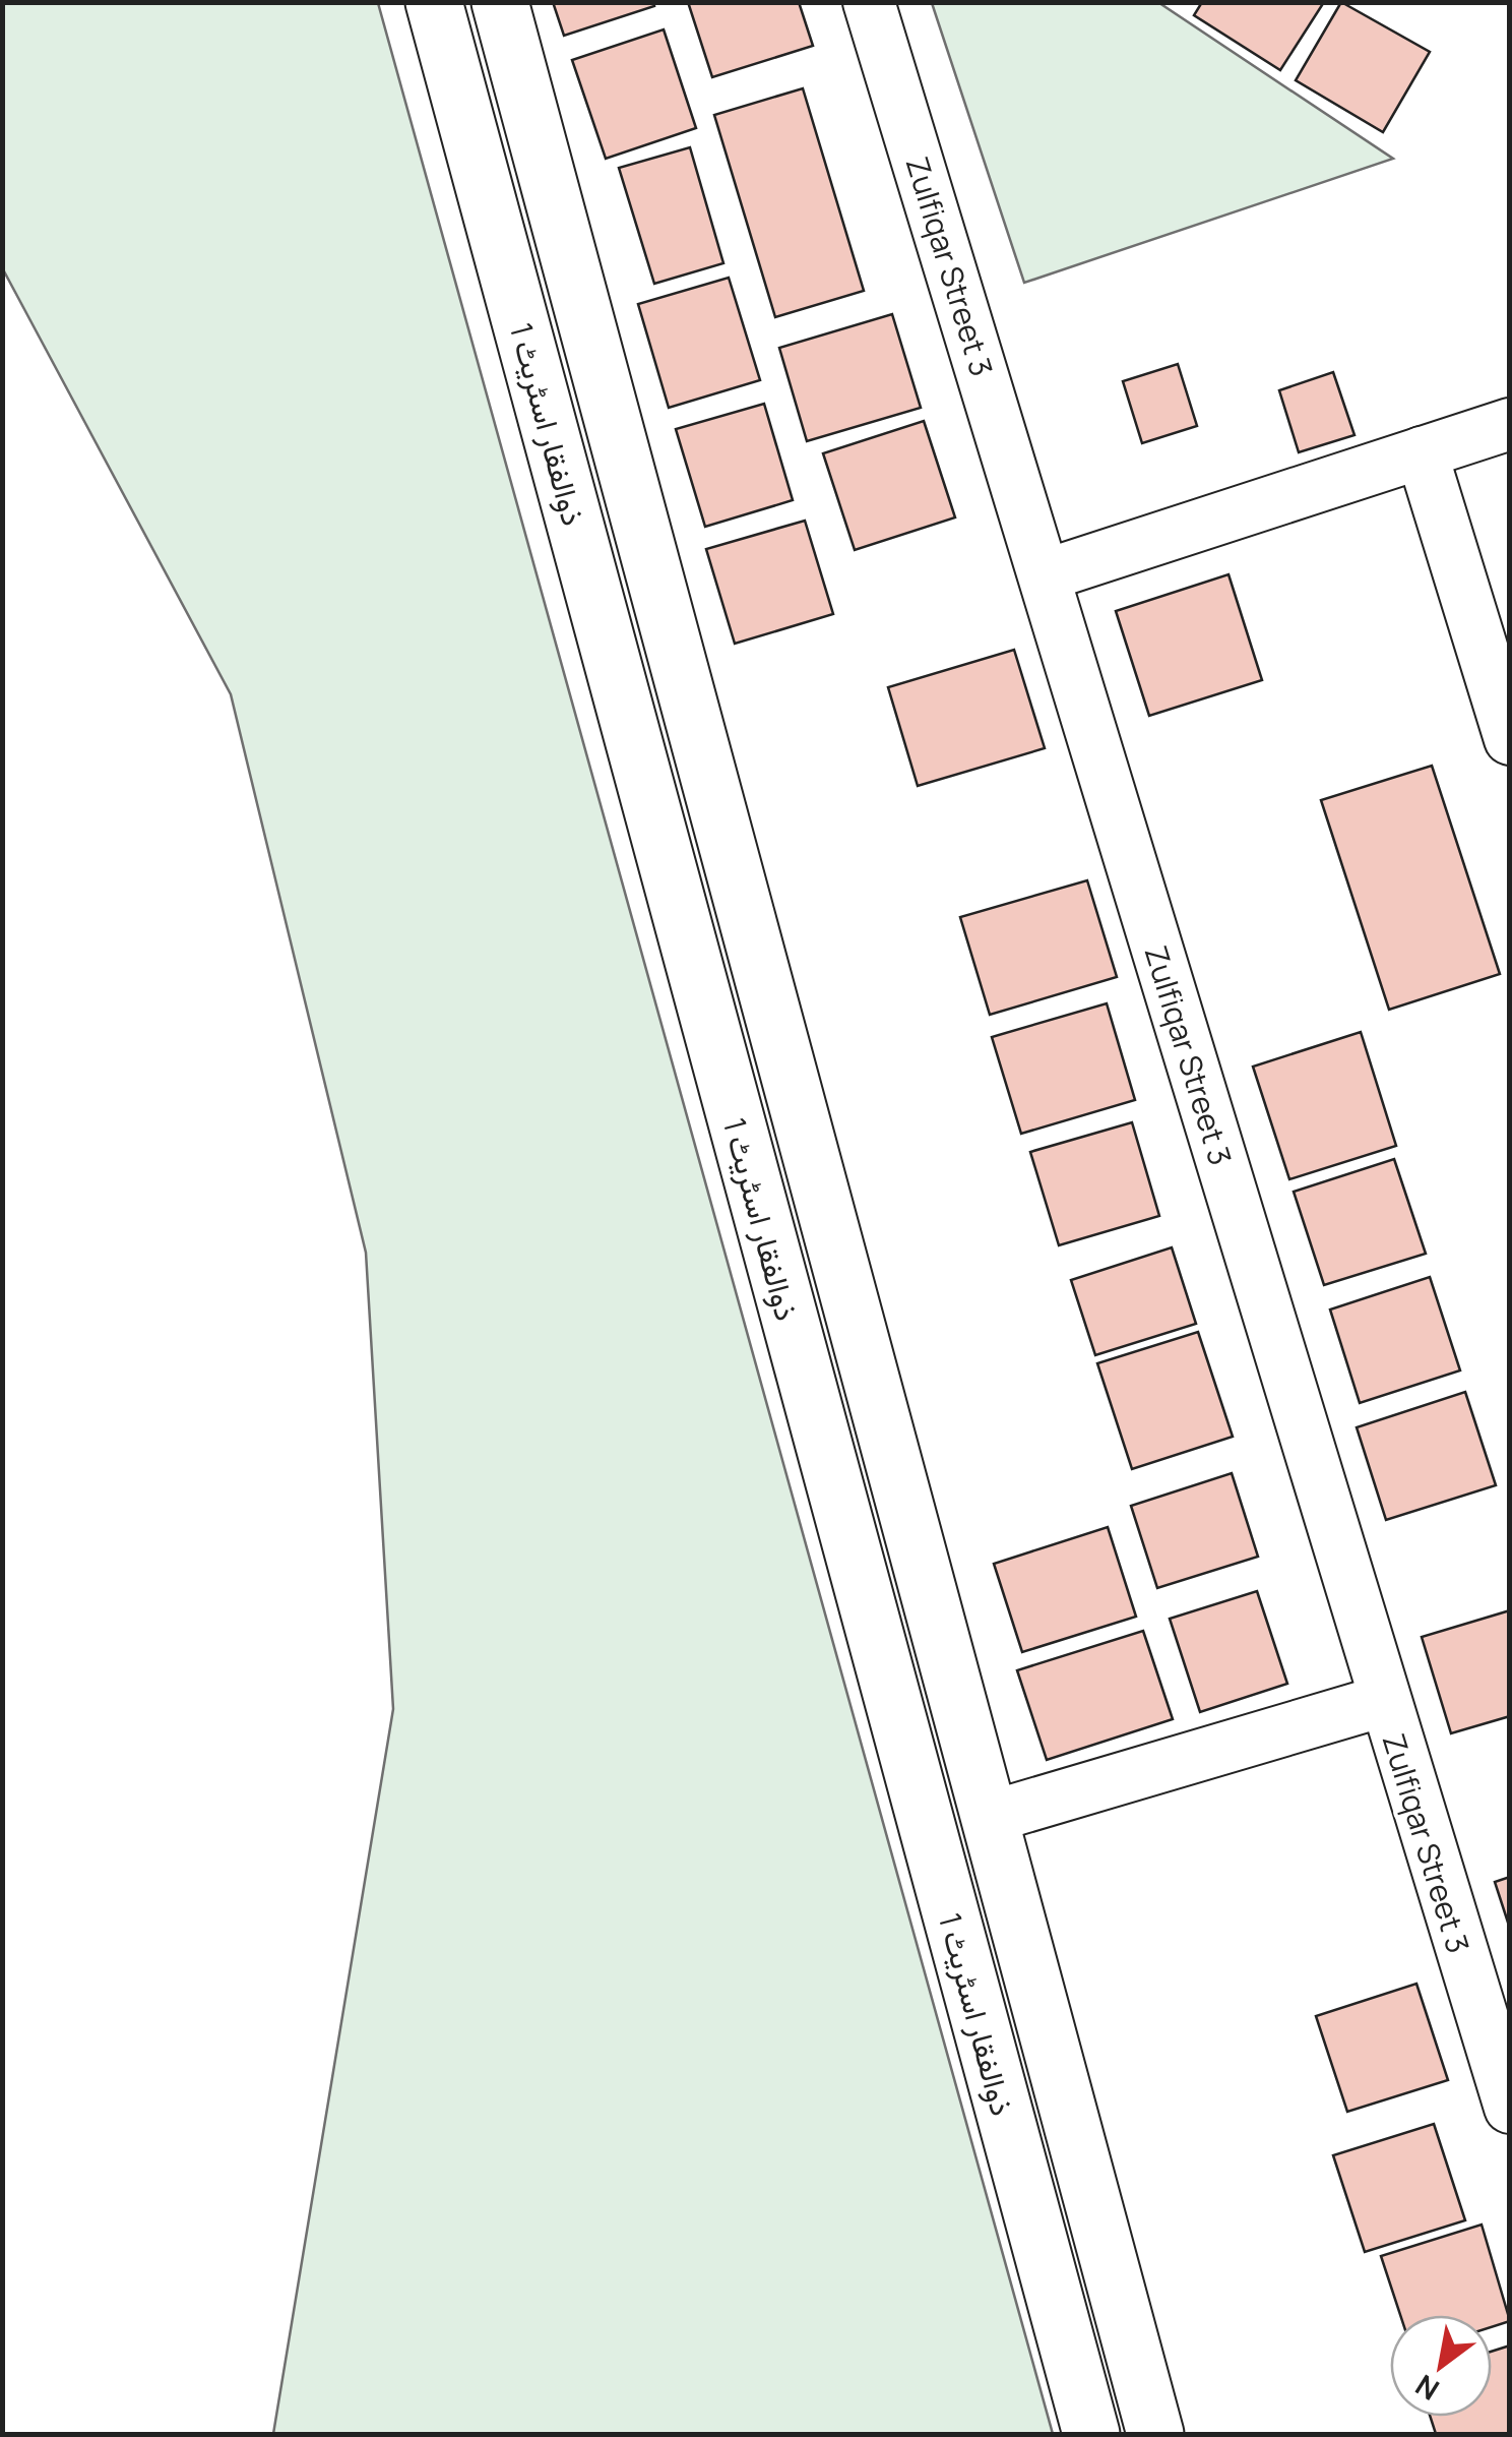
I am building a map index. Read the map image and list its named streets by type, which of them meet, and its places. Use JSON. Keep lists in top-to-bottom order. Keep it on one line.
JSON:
{"streets":{"main road":["ذوالفقار اسٹریٹ 1"],"street":["Zulfiqar Street 3"]},"north":"bottom left"}
